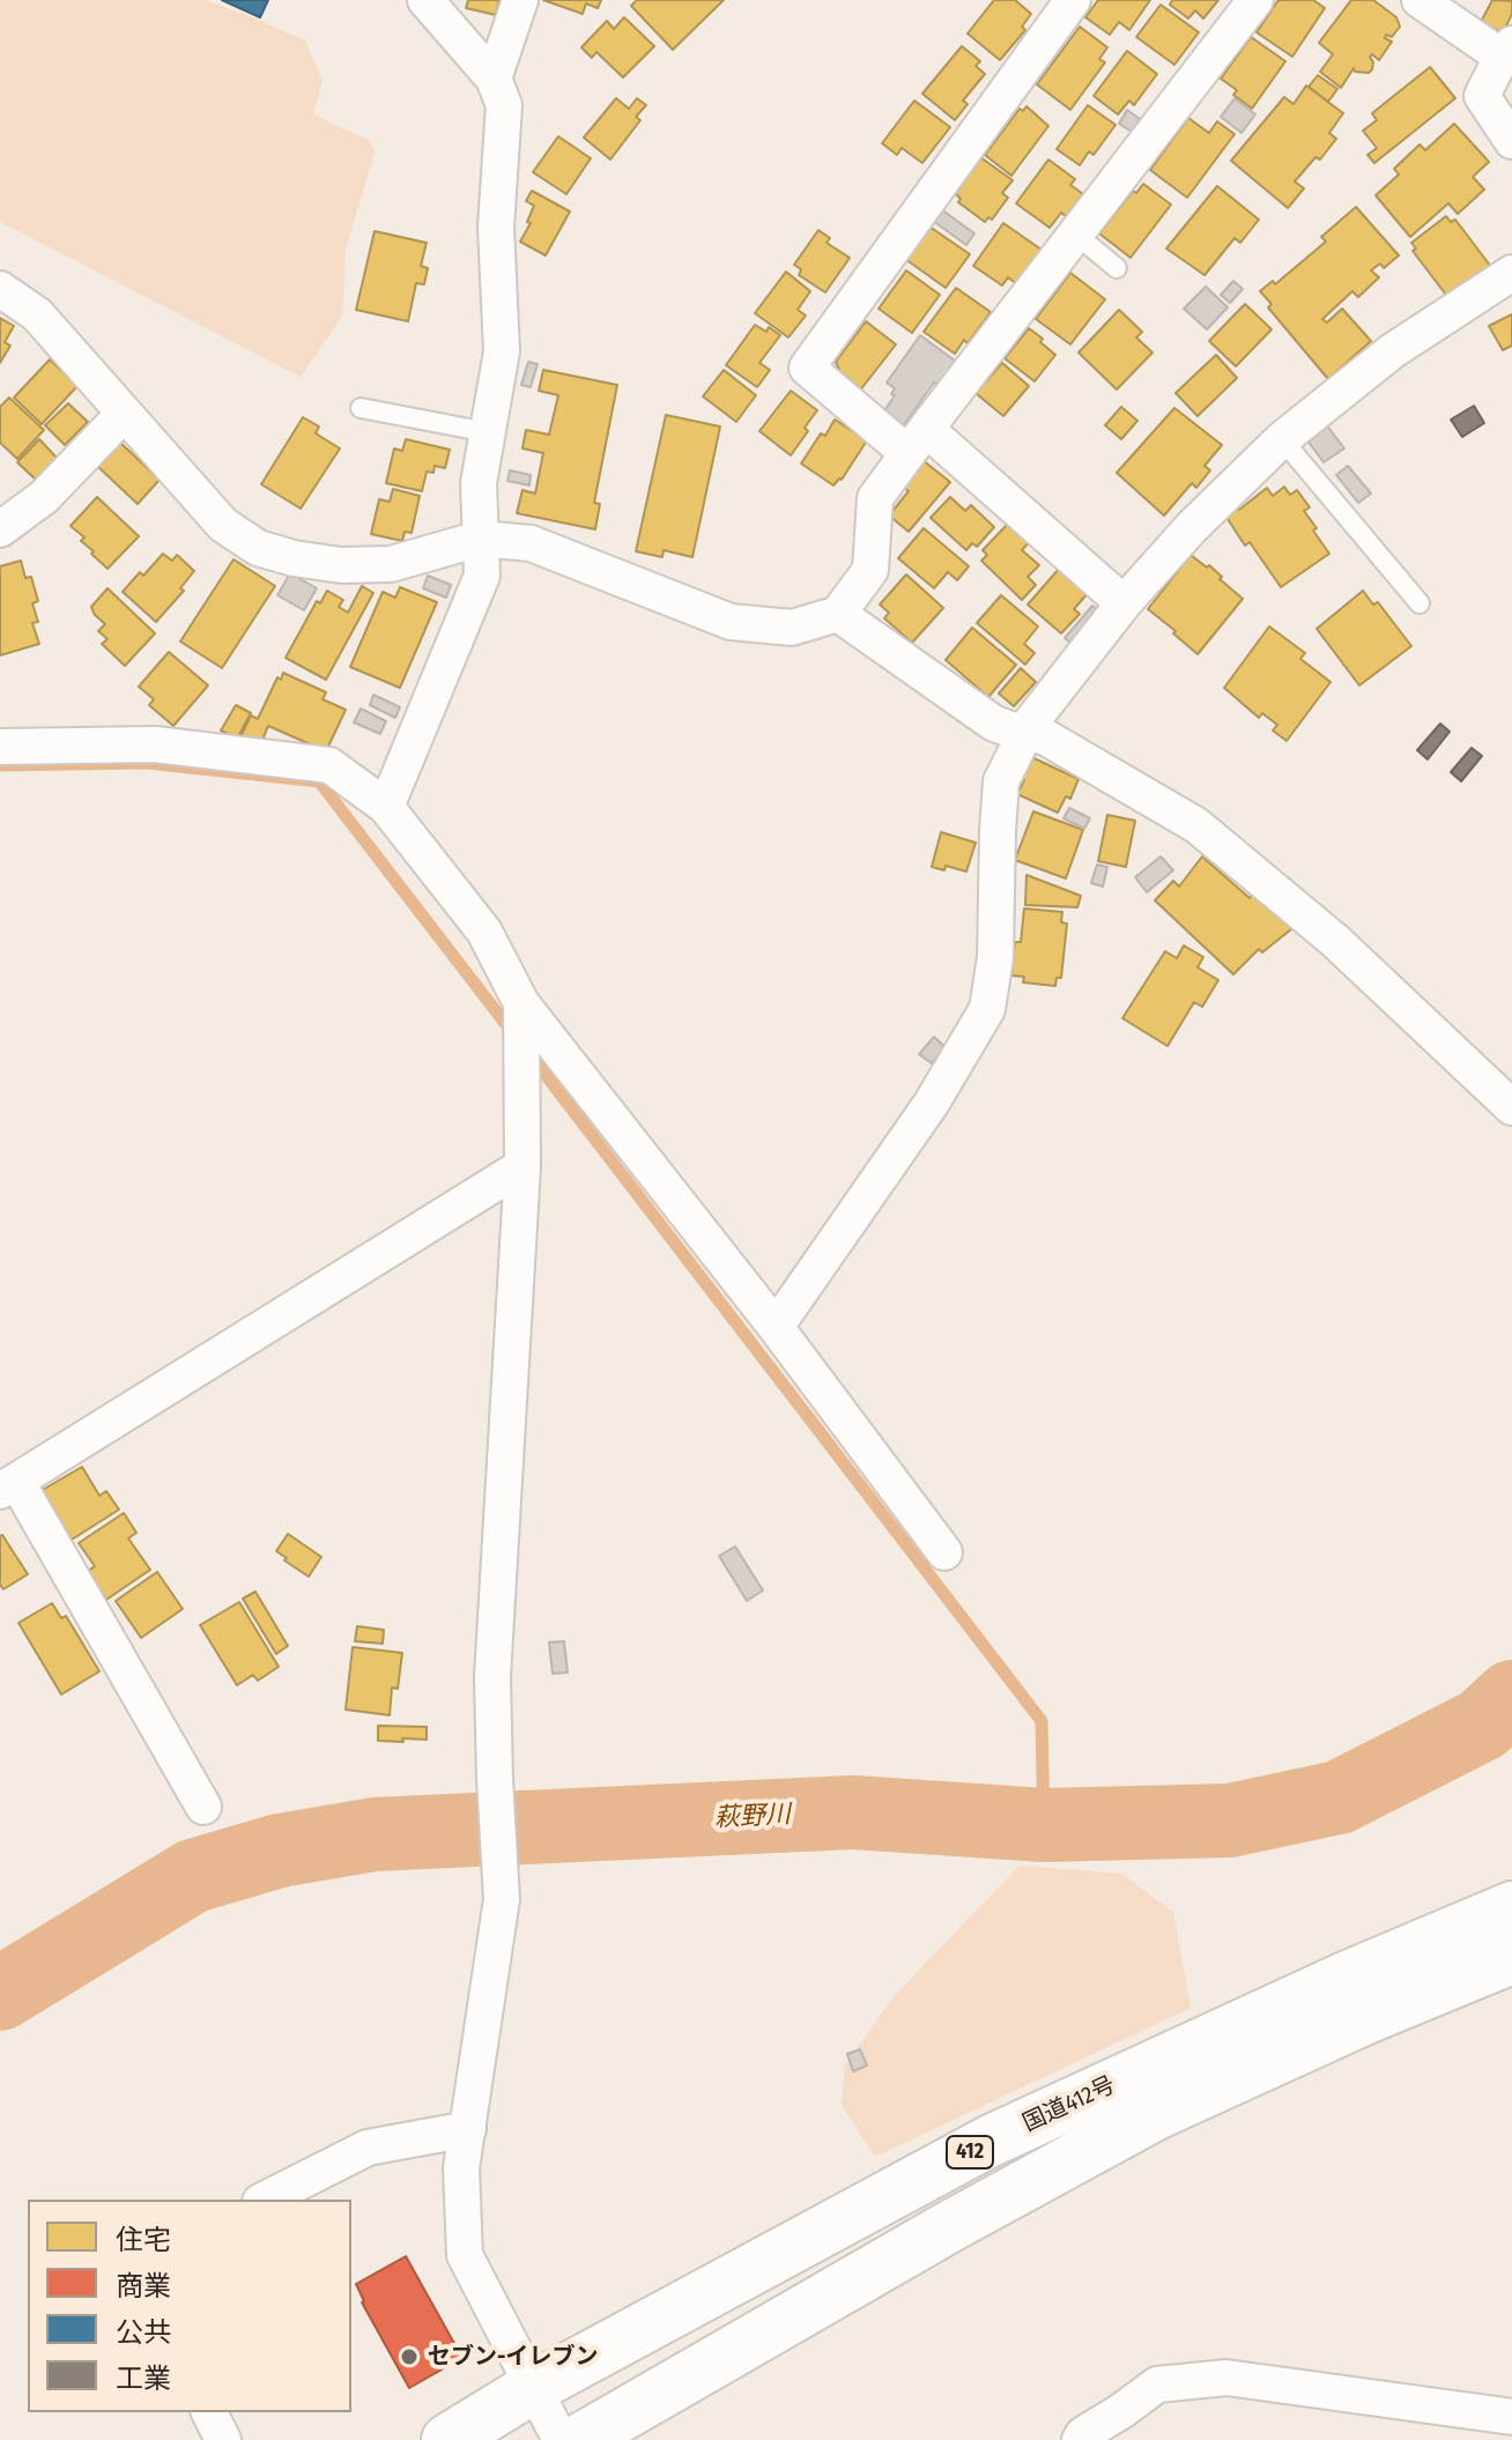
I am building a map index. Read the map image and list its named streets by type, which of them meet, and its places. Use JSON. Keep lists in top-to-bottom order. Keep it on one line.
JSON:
{"streets":{"highway":["国道412号","412"]},"water":["萩野川"],"places":["セブン-イレブン"],"legend":["住宅","商業","公共","工業"]}
